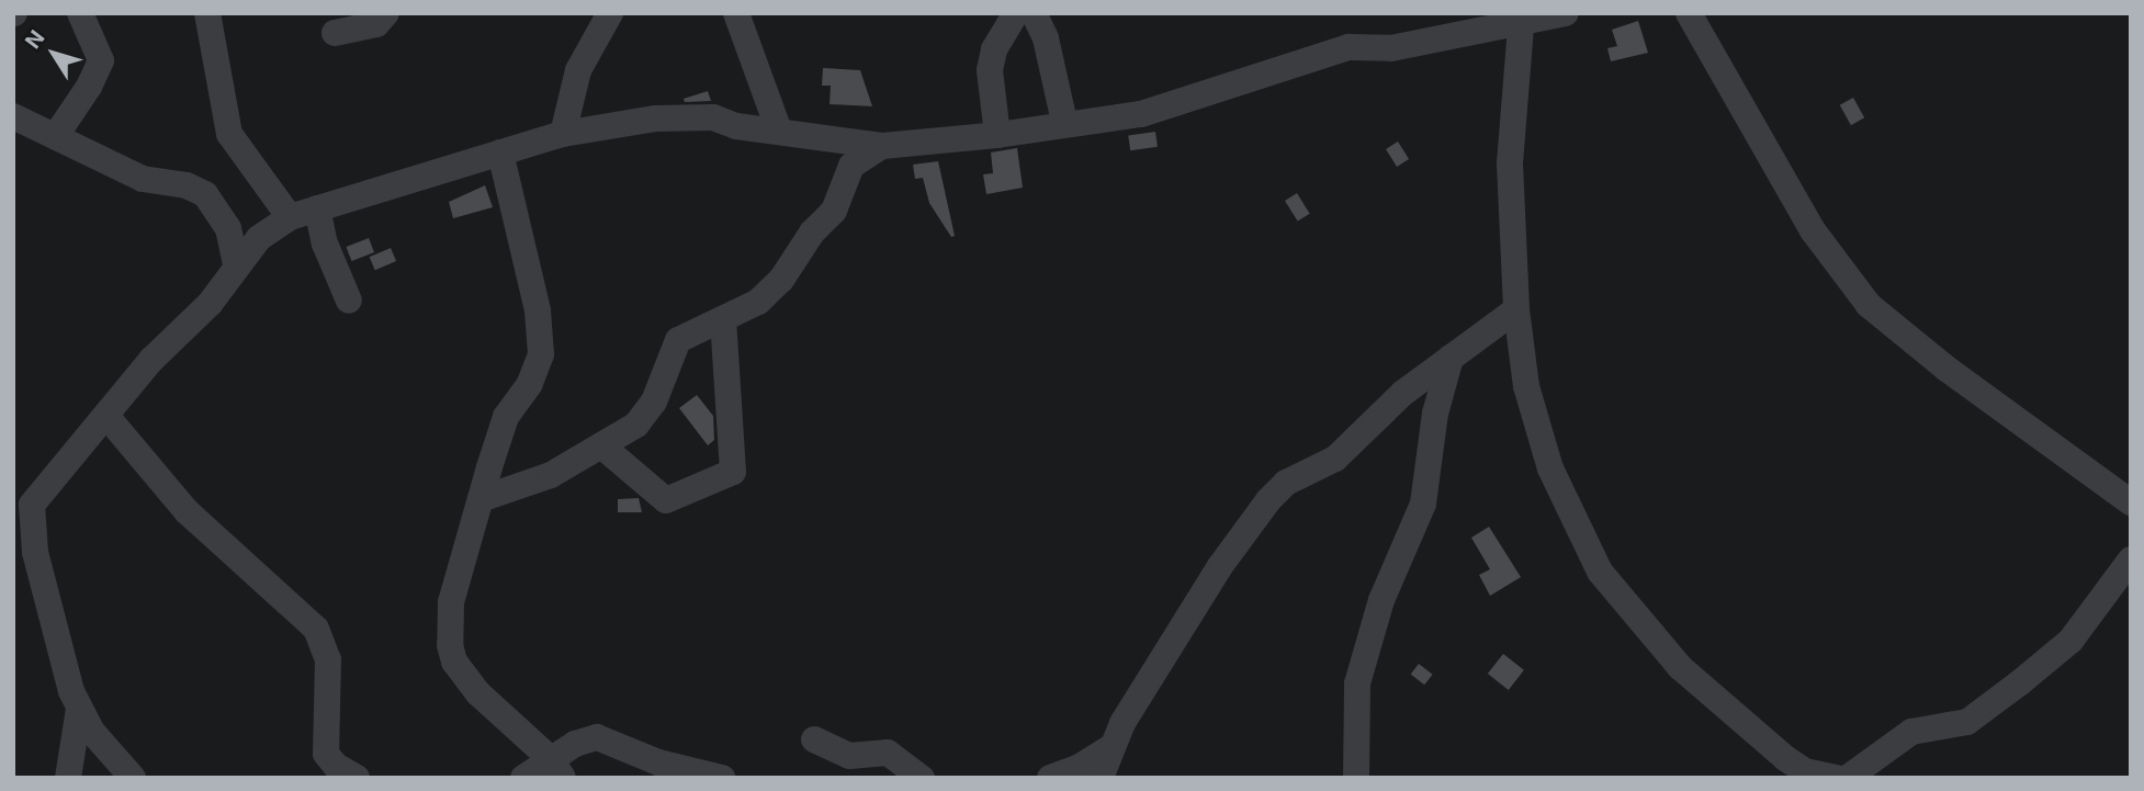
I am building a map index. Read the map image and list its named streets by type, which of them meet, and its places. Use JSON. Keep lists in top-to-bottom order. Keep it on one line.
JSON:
{"north":"top left"}
